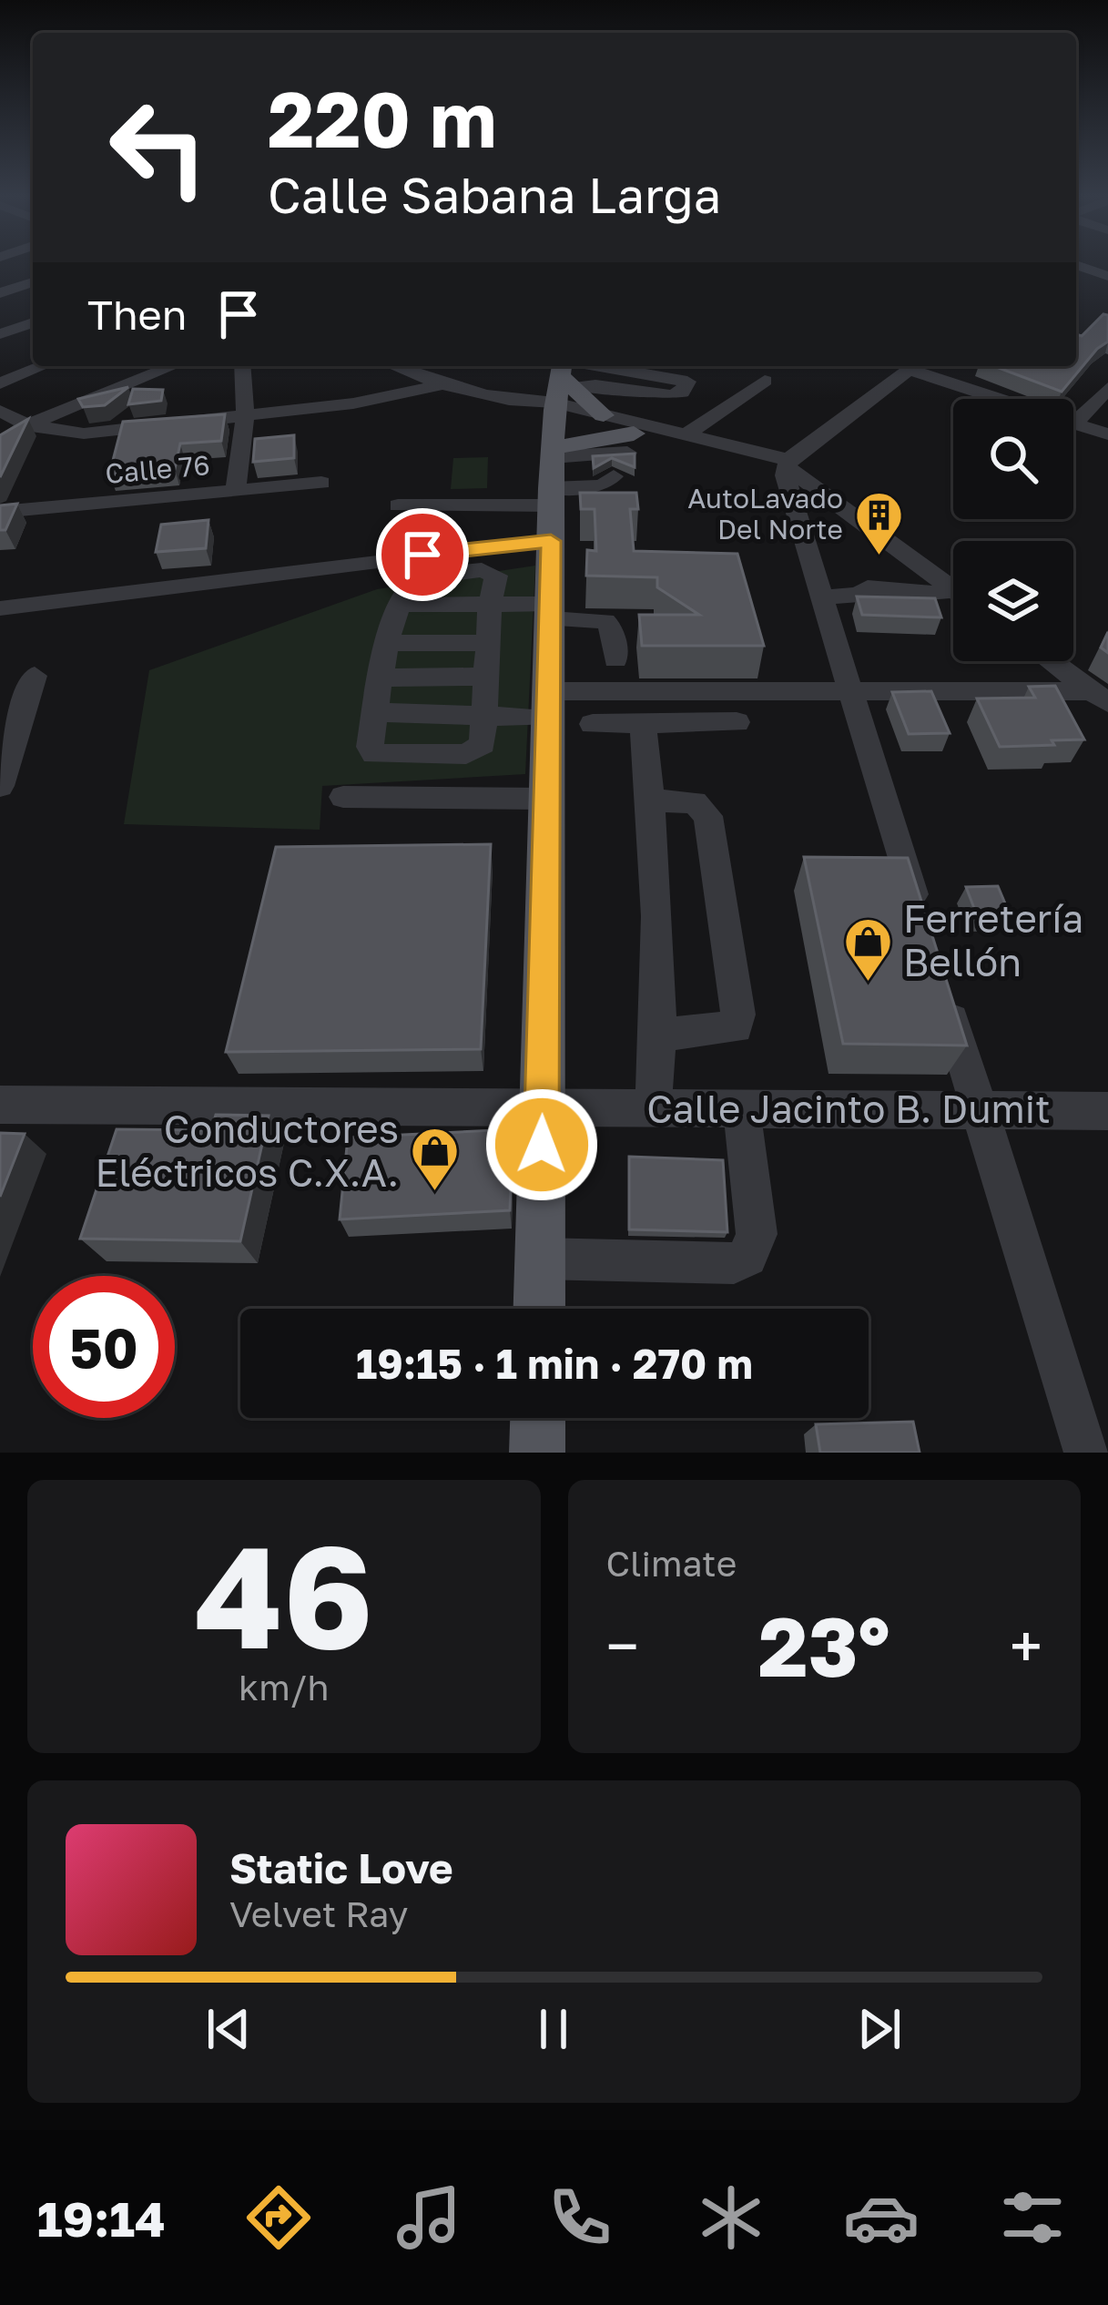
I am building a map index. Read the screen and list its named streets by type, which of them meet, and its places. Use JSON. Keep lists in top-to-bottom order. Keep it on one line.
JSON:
{"streets":{"street":["Calle 76","Calle Jacinto B. Dumit"]},"places":{"building":["AutoLavado Del Norte"],"shop":["Ferretería Bellón","Conductores Eléctricos C.X.A."]},"page":{"turn":["220 m","Calle Sabana Larga"],"then":"Then","limit":"50","trip":"19:15 · 1 min · 270 m","tile":[["46","km/h"],"Climate"],"heat":["−","23°","+"],"song":["Static Love","Velvet Ray"],"tabs":"19:14"}}
